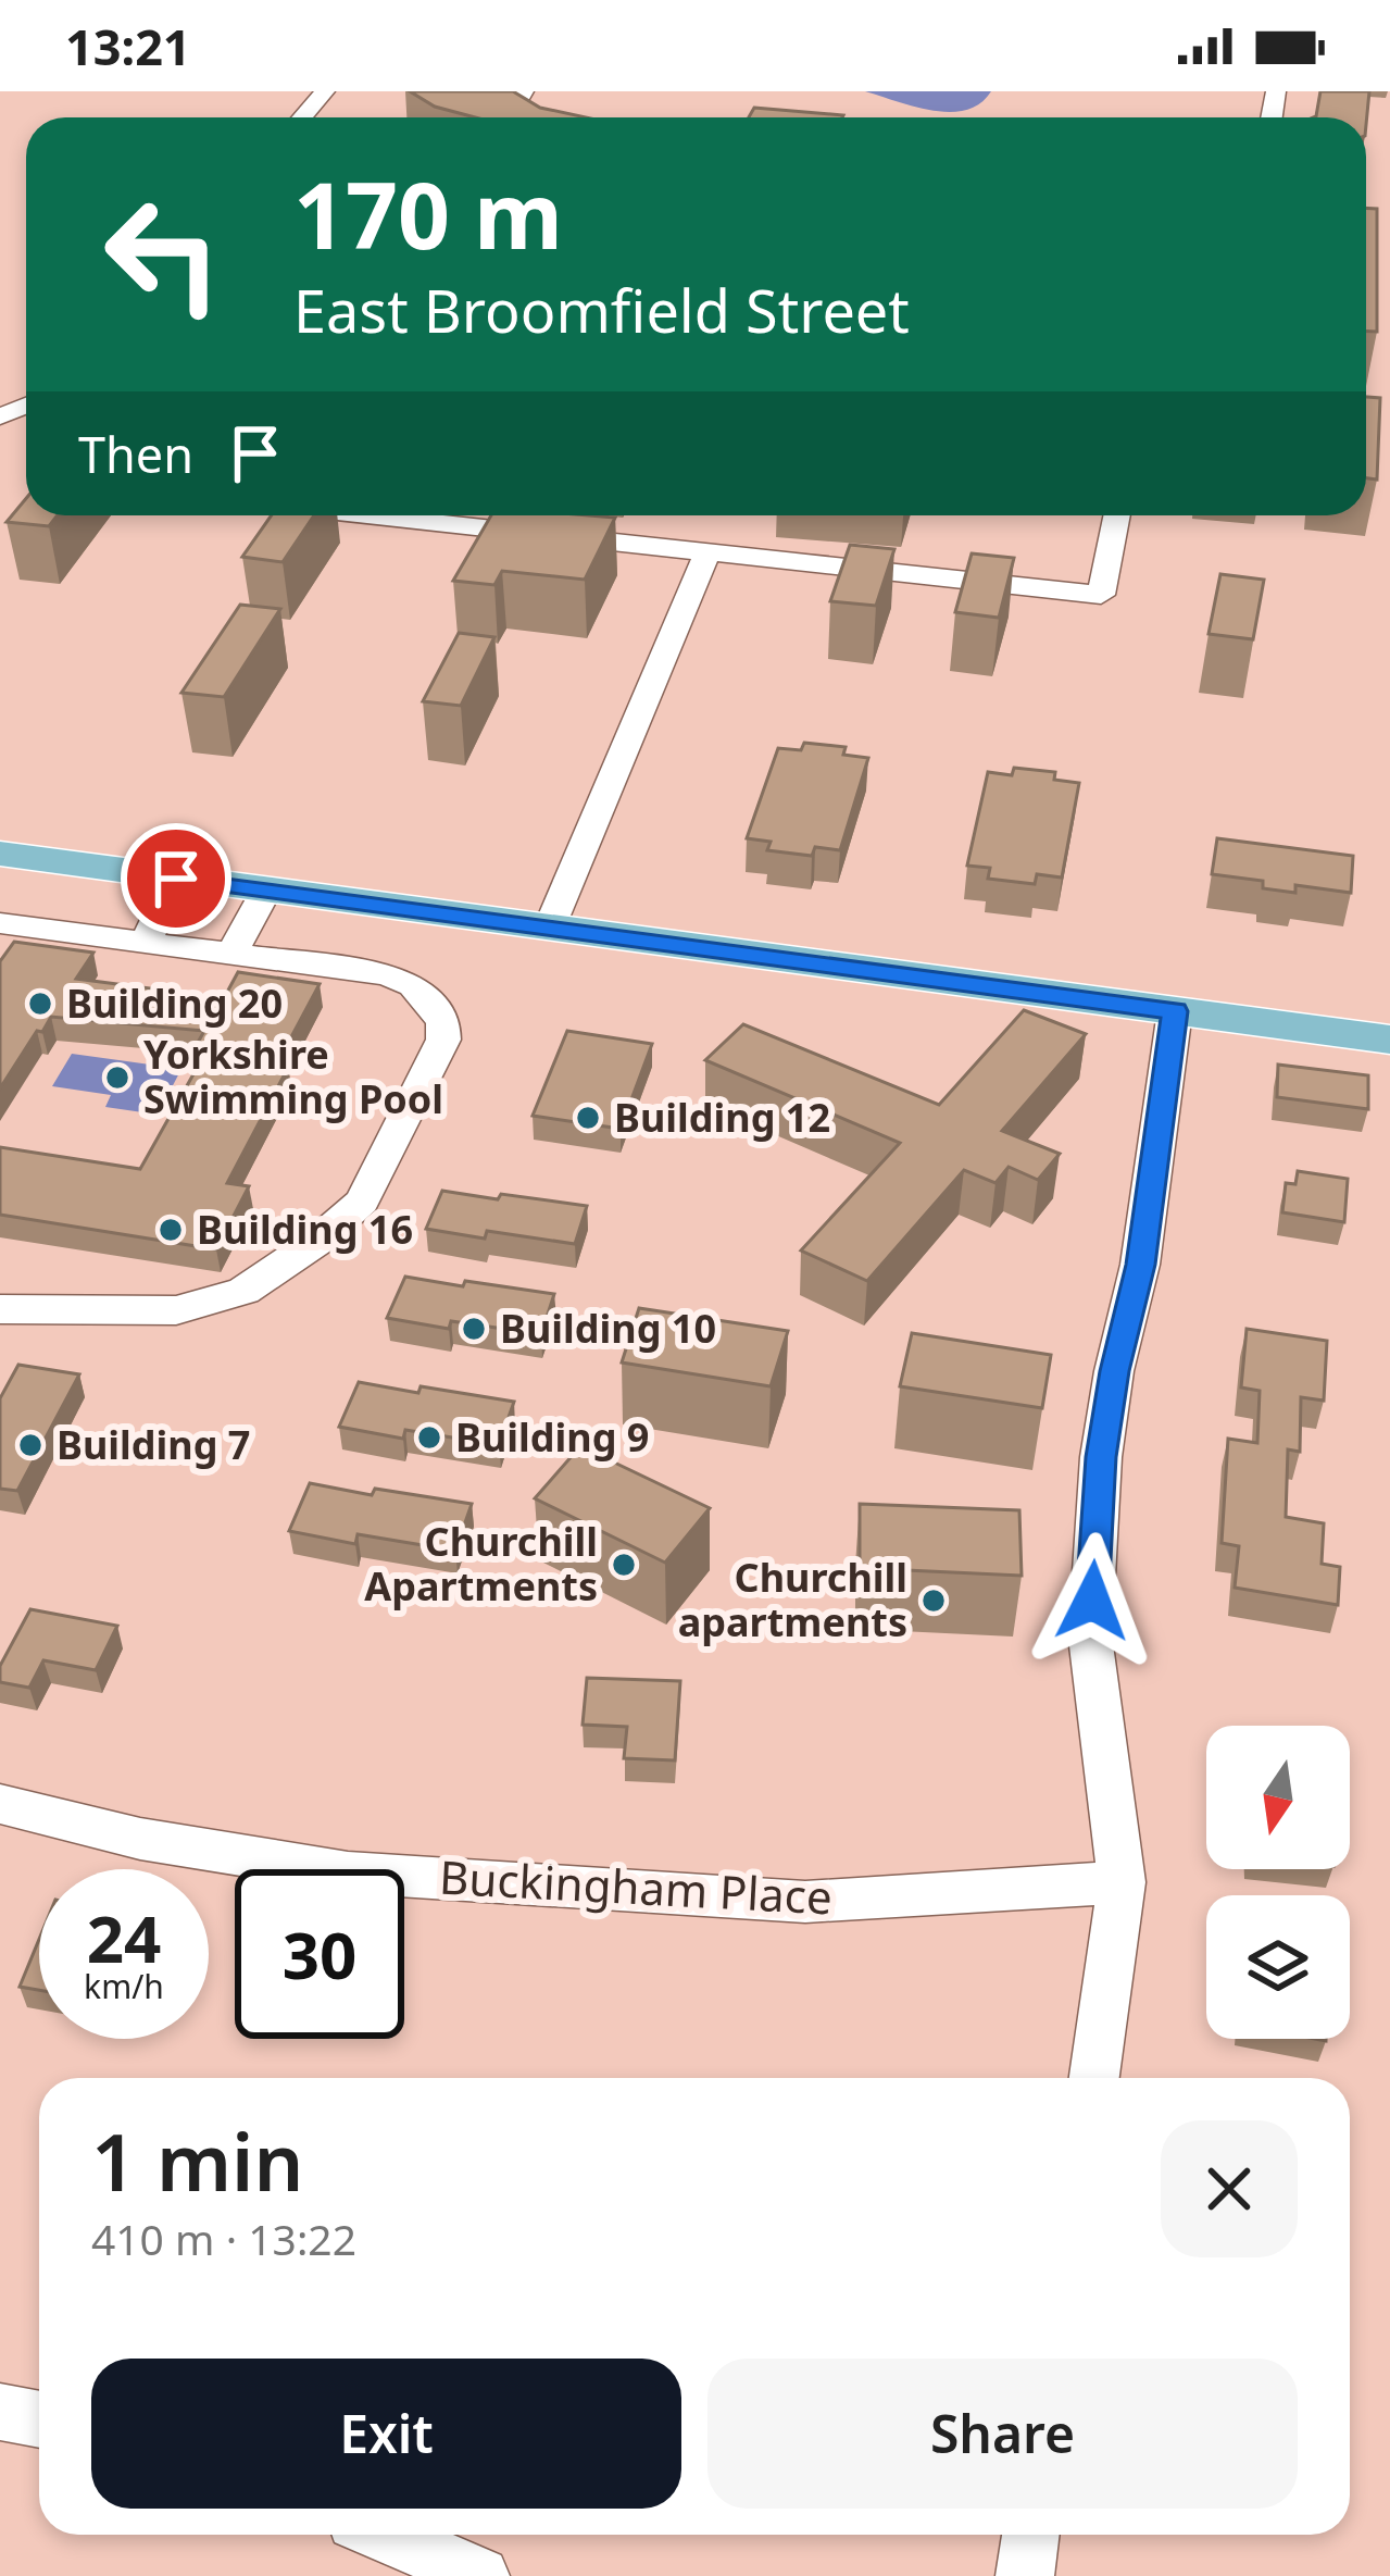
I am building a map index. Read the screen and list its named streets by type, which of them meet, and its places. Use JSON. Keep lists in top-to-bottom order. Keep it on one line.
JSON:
{"streets":{"street":["Buckingham Place"]},"places":["Building 20","Yorkshire Swimming Pool","Building 12","Building 16","Building 10","Building 9","Building 7","Churchill Apartments","Churchill apartments"],"north":"bottom","page":{"status":"13:21","turn":["170 m","East Broomfield Street"],"then":"Then","speed":"24 km/h","limit":"30","heading":["1 min","410 m · 13:22"],"buttons":["Exit","Share"]}}
